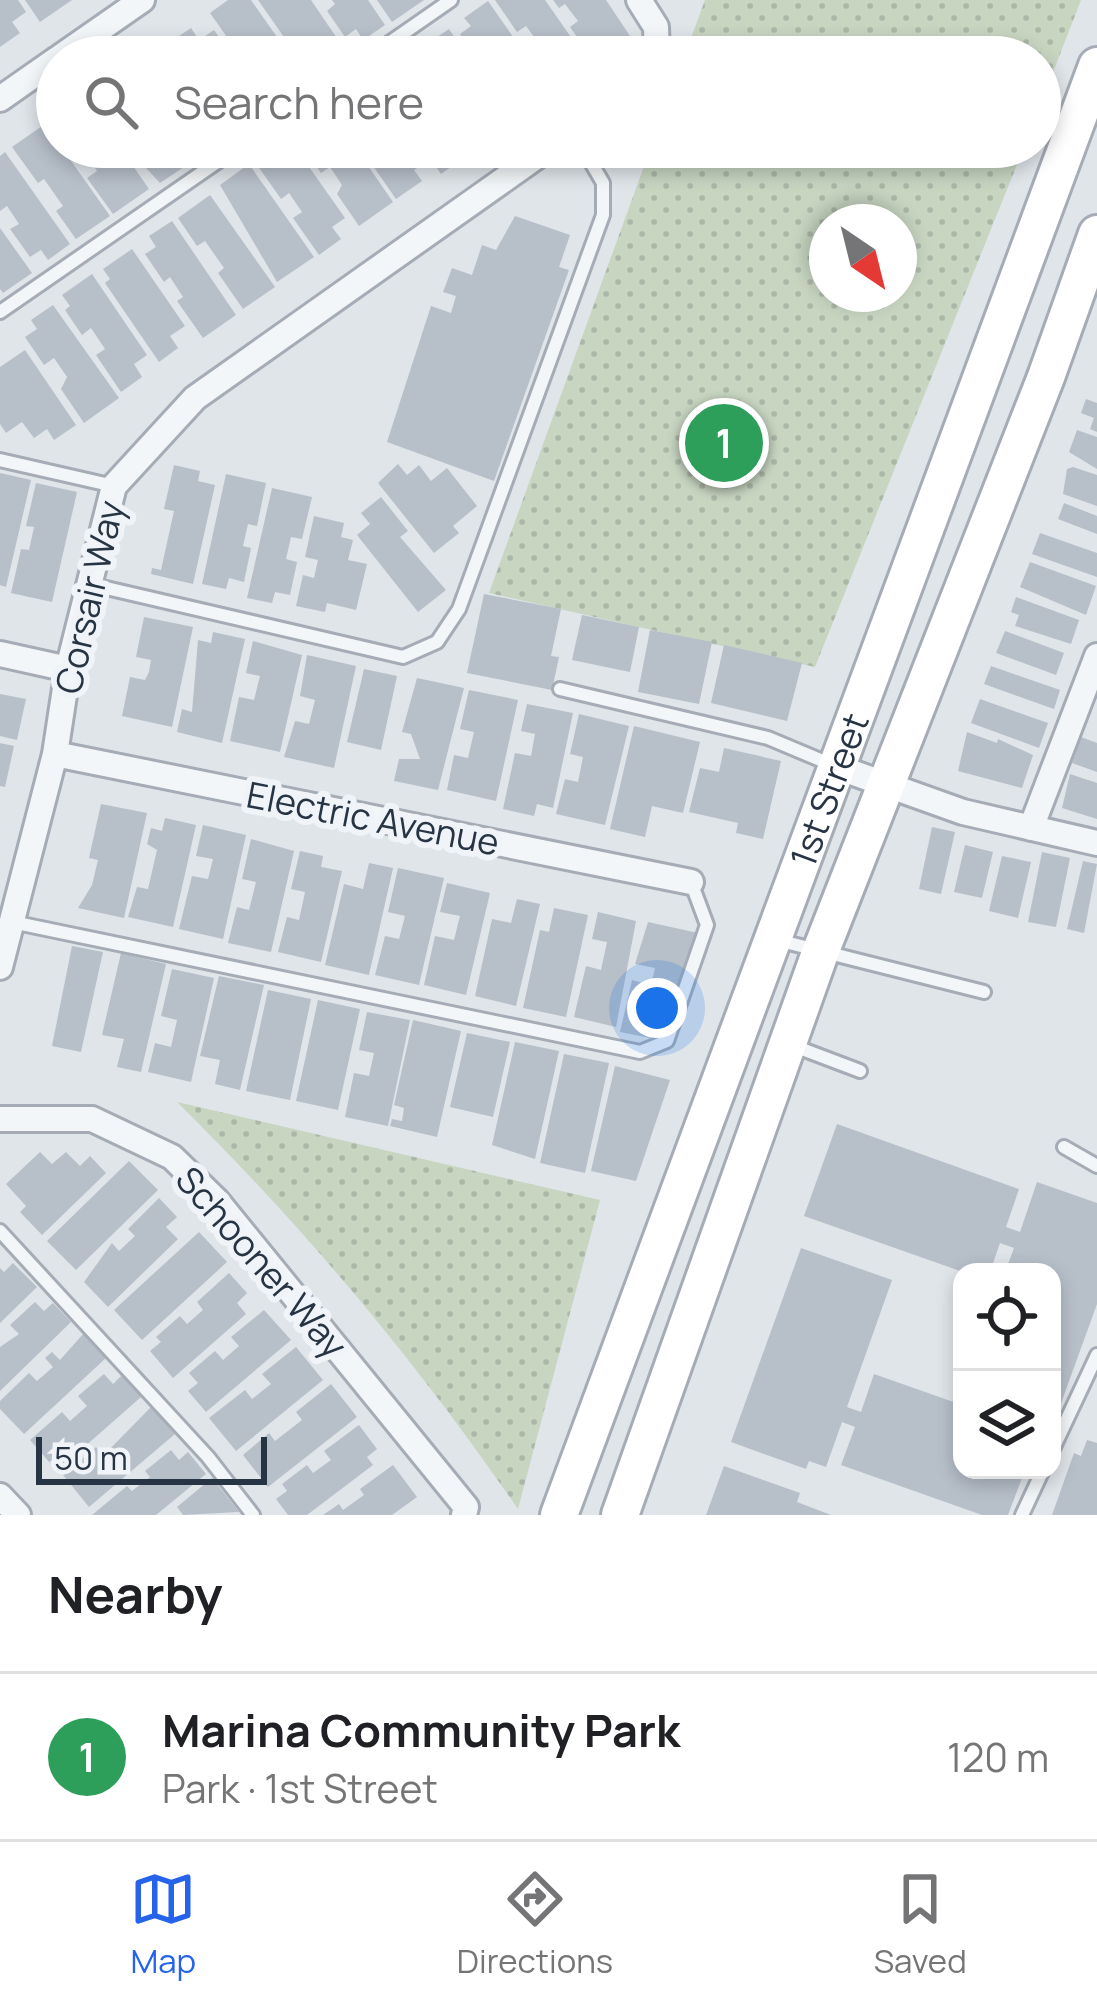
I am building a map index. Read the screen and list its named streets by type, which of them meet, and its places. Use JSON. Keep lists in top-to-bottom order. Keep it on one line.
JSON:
{"streets":{"main road":["1st Street"],"street":["Corsair Way","Electric Avenue","Schooner Way"]},"crossings":[["Corsair Way","Electric Avenue"]],"scale_bar":"50 m","north":"bottom right","page":{"search":"Search here","pins":"1","scale":"50 m","heading":"Nearby","list":[{"mark":"1","name":"Marina Community Park","note":"Park · 1st Street","value":"120 m"}],"nav":["Map","Directions","Saved"]}}
